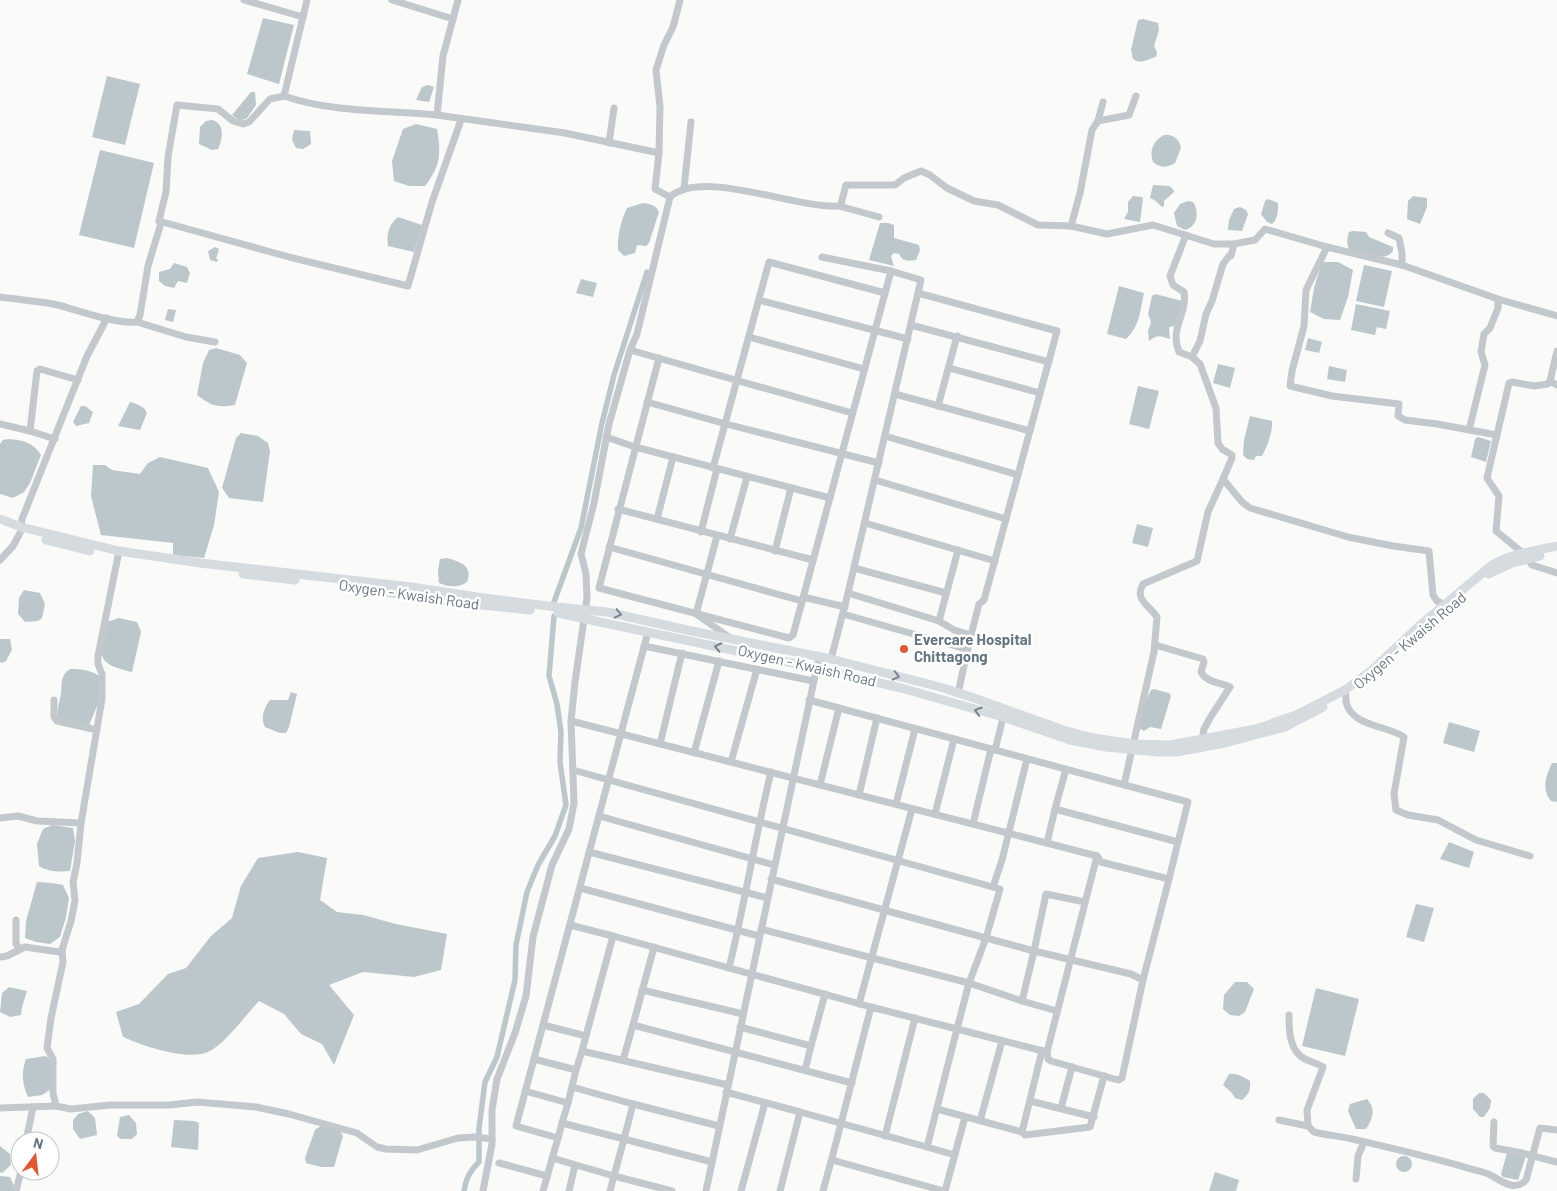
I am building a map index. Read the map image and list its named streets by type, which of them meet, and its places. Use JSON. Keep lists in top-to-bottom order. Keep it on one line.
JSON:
{"streets":{"main road":["Oxygen - Kwaish Road"]},"places":["Evercare Hospital Chittagong"],"north":"top"}
